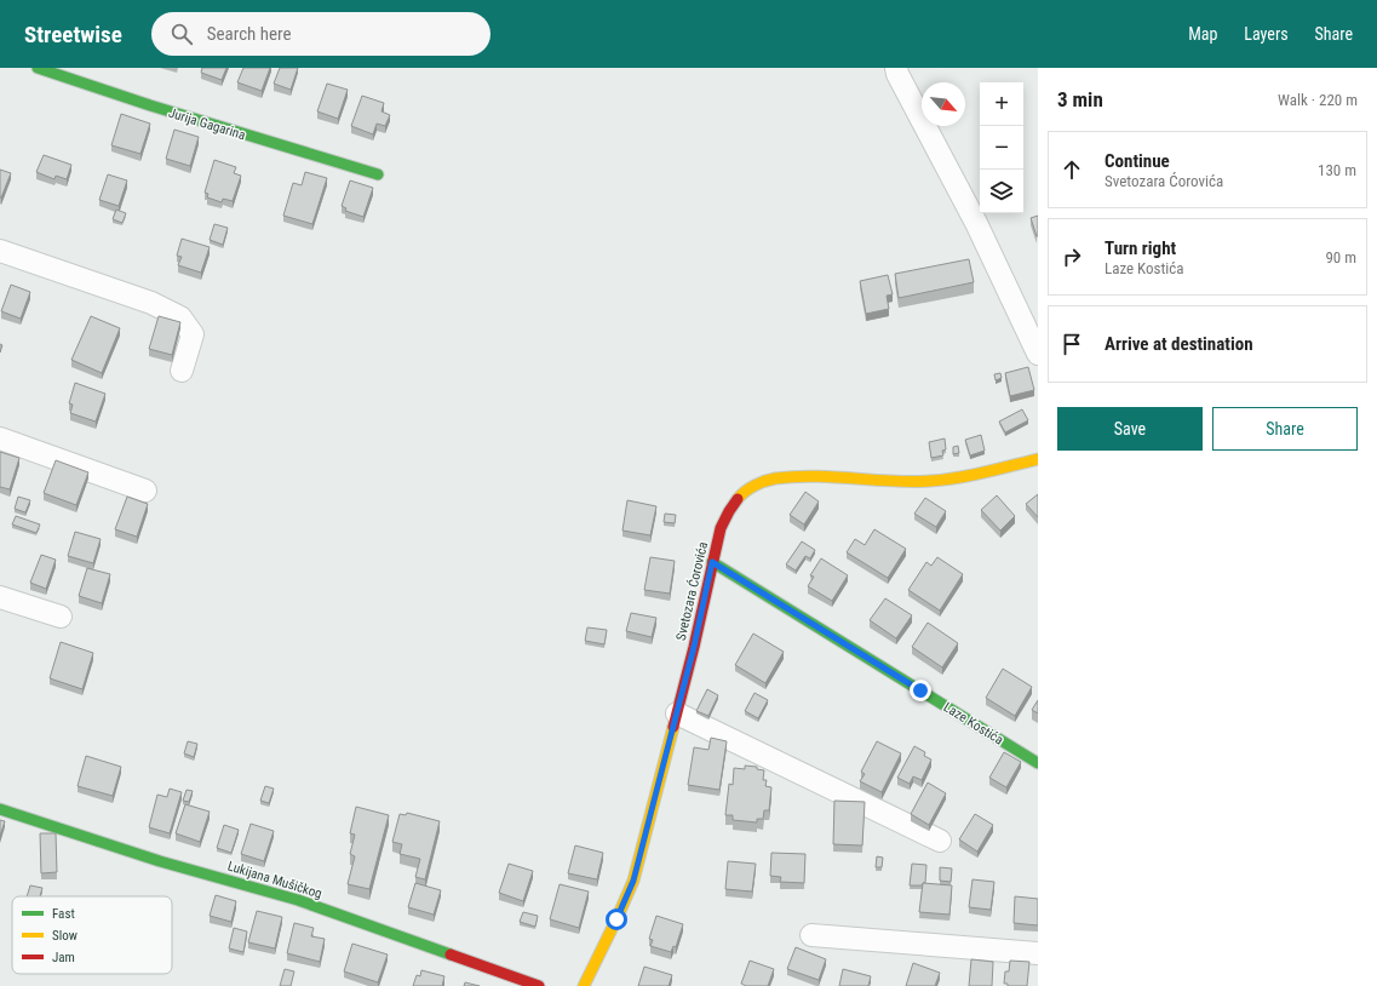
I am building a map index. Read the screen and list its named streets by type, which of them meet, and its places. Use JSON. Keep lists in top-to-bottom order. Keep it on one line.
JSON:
{"streets":{"street":["Jurija Gagarina","Svetozara Ćorovića","Laze Kostića","Lukijana Mušičkog"]},"crossings":[["Svetozara Ćorovića","Laze Kostića"]],"legend":["Fast","Slow","Jam"],"north":"bottom right","page":{"header":"Streetwise","search":"Search here","nav":["Map","Layers","Share"],"heading":["3 min","Walk · 220 m"],"map_buttons":["+","−"],"list":[["Continue","Svetozara Ćorovića","130 m"],["Turn right","Laze Kostića","90 m"],"Arrive at destination"],"buttons":["Save","Share"]}}
